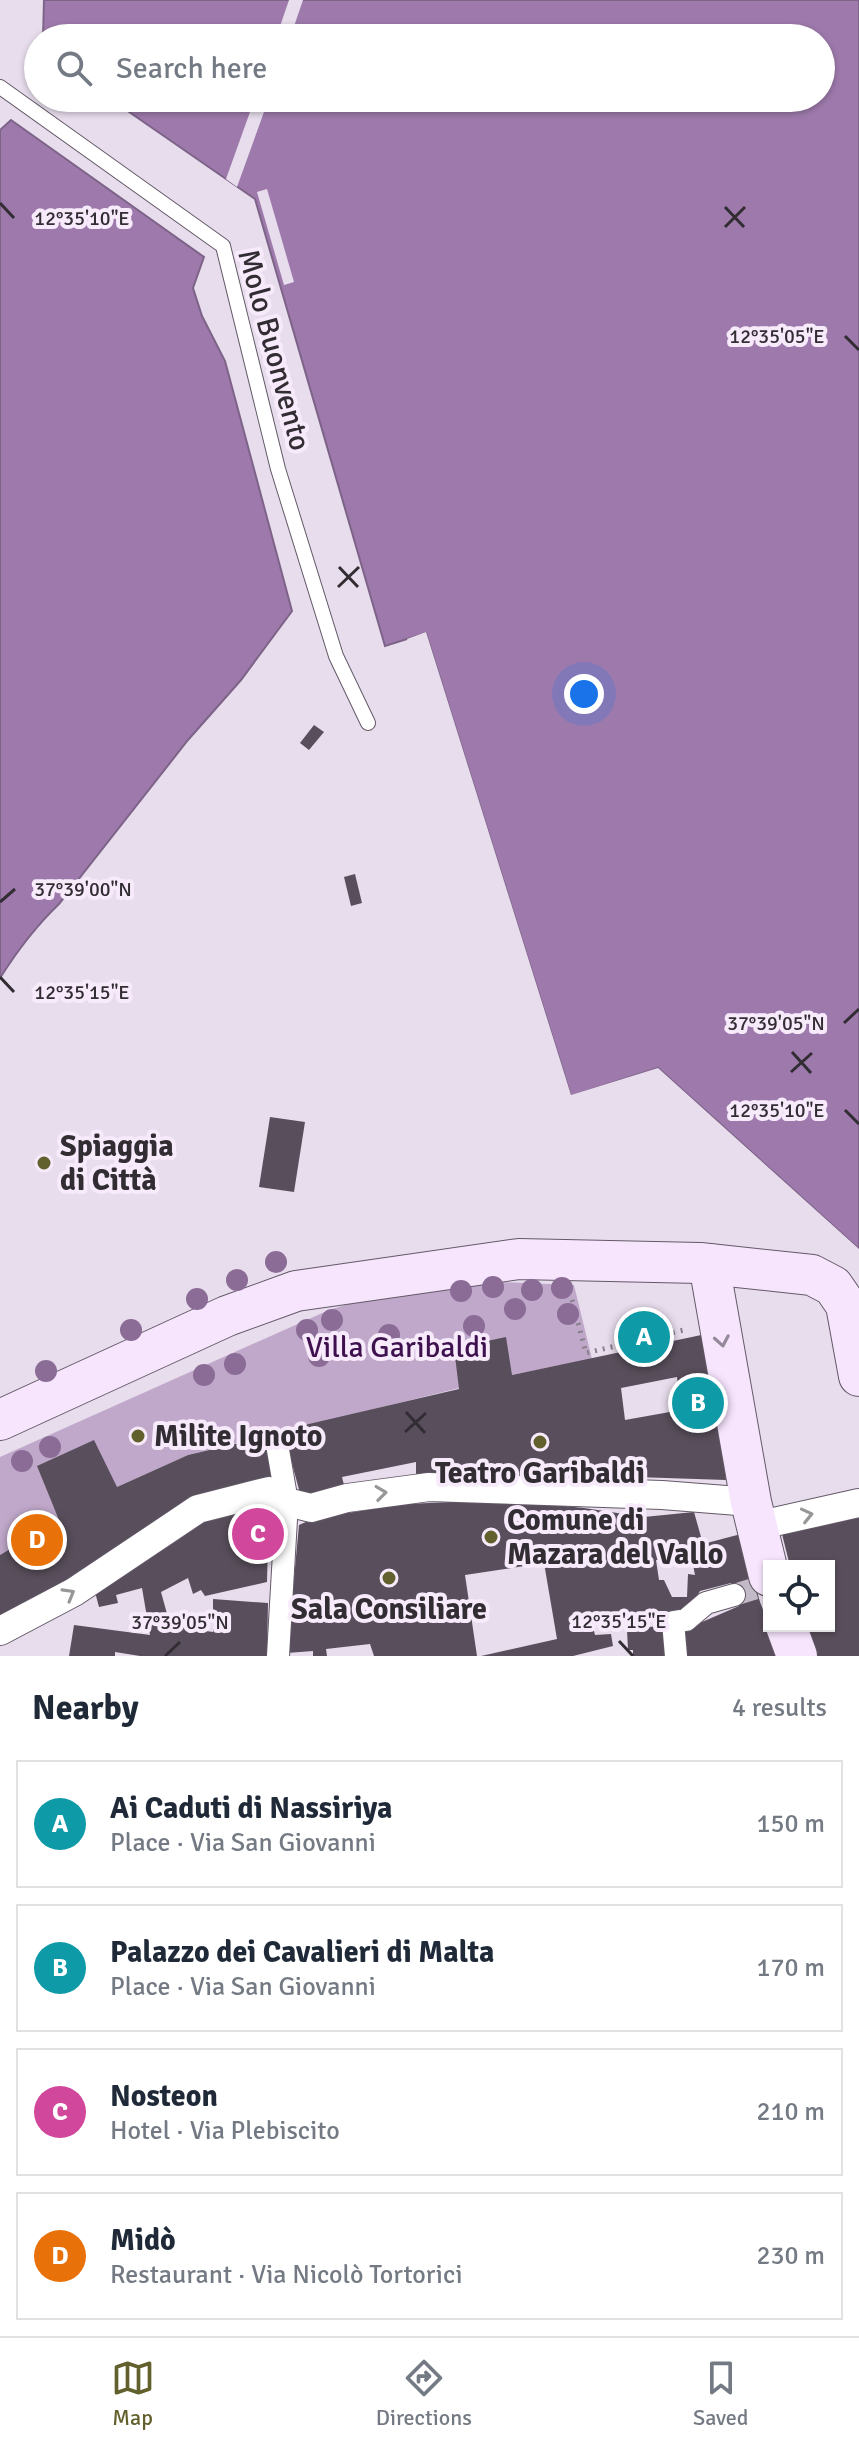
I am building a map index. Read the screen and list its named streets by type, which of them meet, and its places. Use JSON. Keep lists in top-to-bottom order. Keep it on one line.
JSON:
{"streets":{"lane":["Molo Buonvento"]},"parks":["Villa Garibaldi"],"places":["Spiaggia di Città","Milite Ignoto","Teatro Garibaldi","Comune di Mazara del Vallo","Sala Consiliare"],"page":{"search":"Search here","pins":["A","B","C","D"],"heading":["Nearby","4 results"],"list":[{"mark":"A","name":"Ai Caduti di Nassiriya","note":"Place · Via San Giovanni","value":"150 m"},{"mark":"B","name":"Palazzo dei Cavalieri di Malta","note":"Place · Via San Giovanni","value":"170 m"},{"mark":"C","name":"Nosteon","note":"Hotel · Via Plebiscito","value":"210 m"},{"mark":"D","name":"Midò","note":"Restaurant · Via Nicolò Tortorici","value":"230 m"}],"nav":["Map","Directions","Saved"]},"coordinates":["12°35'10\"E","12°35'05\"E","37°39'00\"N","12°35'15\"E","37°39'05\"N"]}
